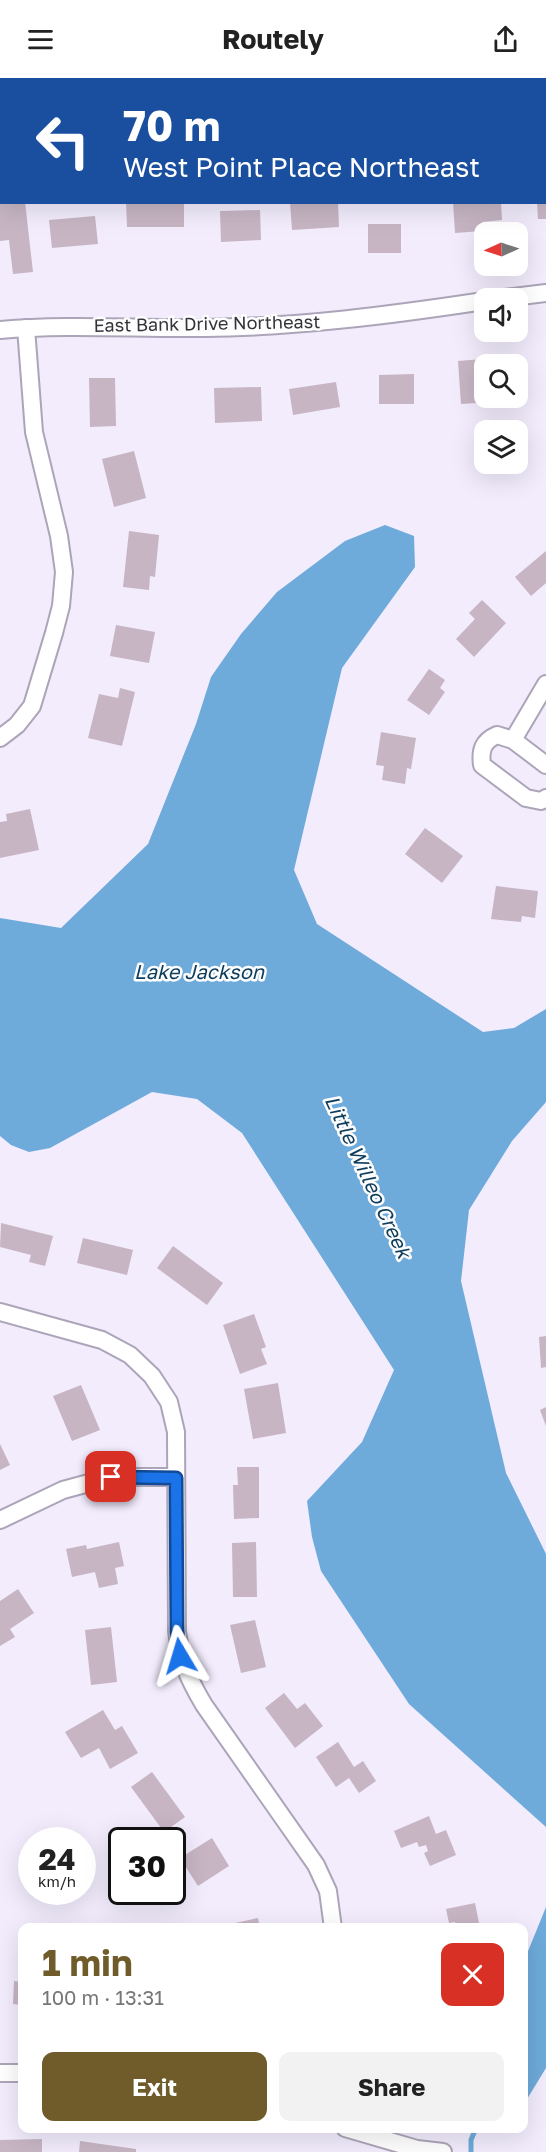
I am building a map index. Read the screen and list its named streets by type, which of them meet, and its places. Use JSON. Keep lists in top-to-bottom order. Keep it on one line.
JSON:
{"streets":{"street":["East Bank Drive Northeast"]},"water":["Lake Jackson","Little Willeo Creek"],"north":"left","page":{"header":"Routely","turn":["70 m","West Point Place Northeast"],"speed":"24 km/h","limit":"30","heading":["1 min","100 m · 13:31"],"buttons":["Exit","Share"]}}
